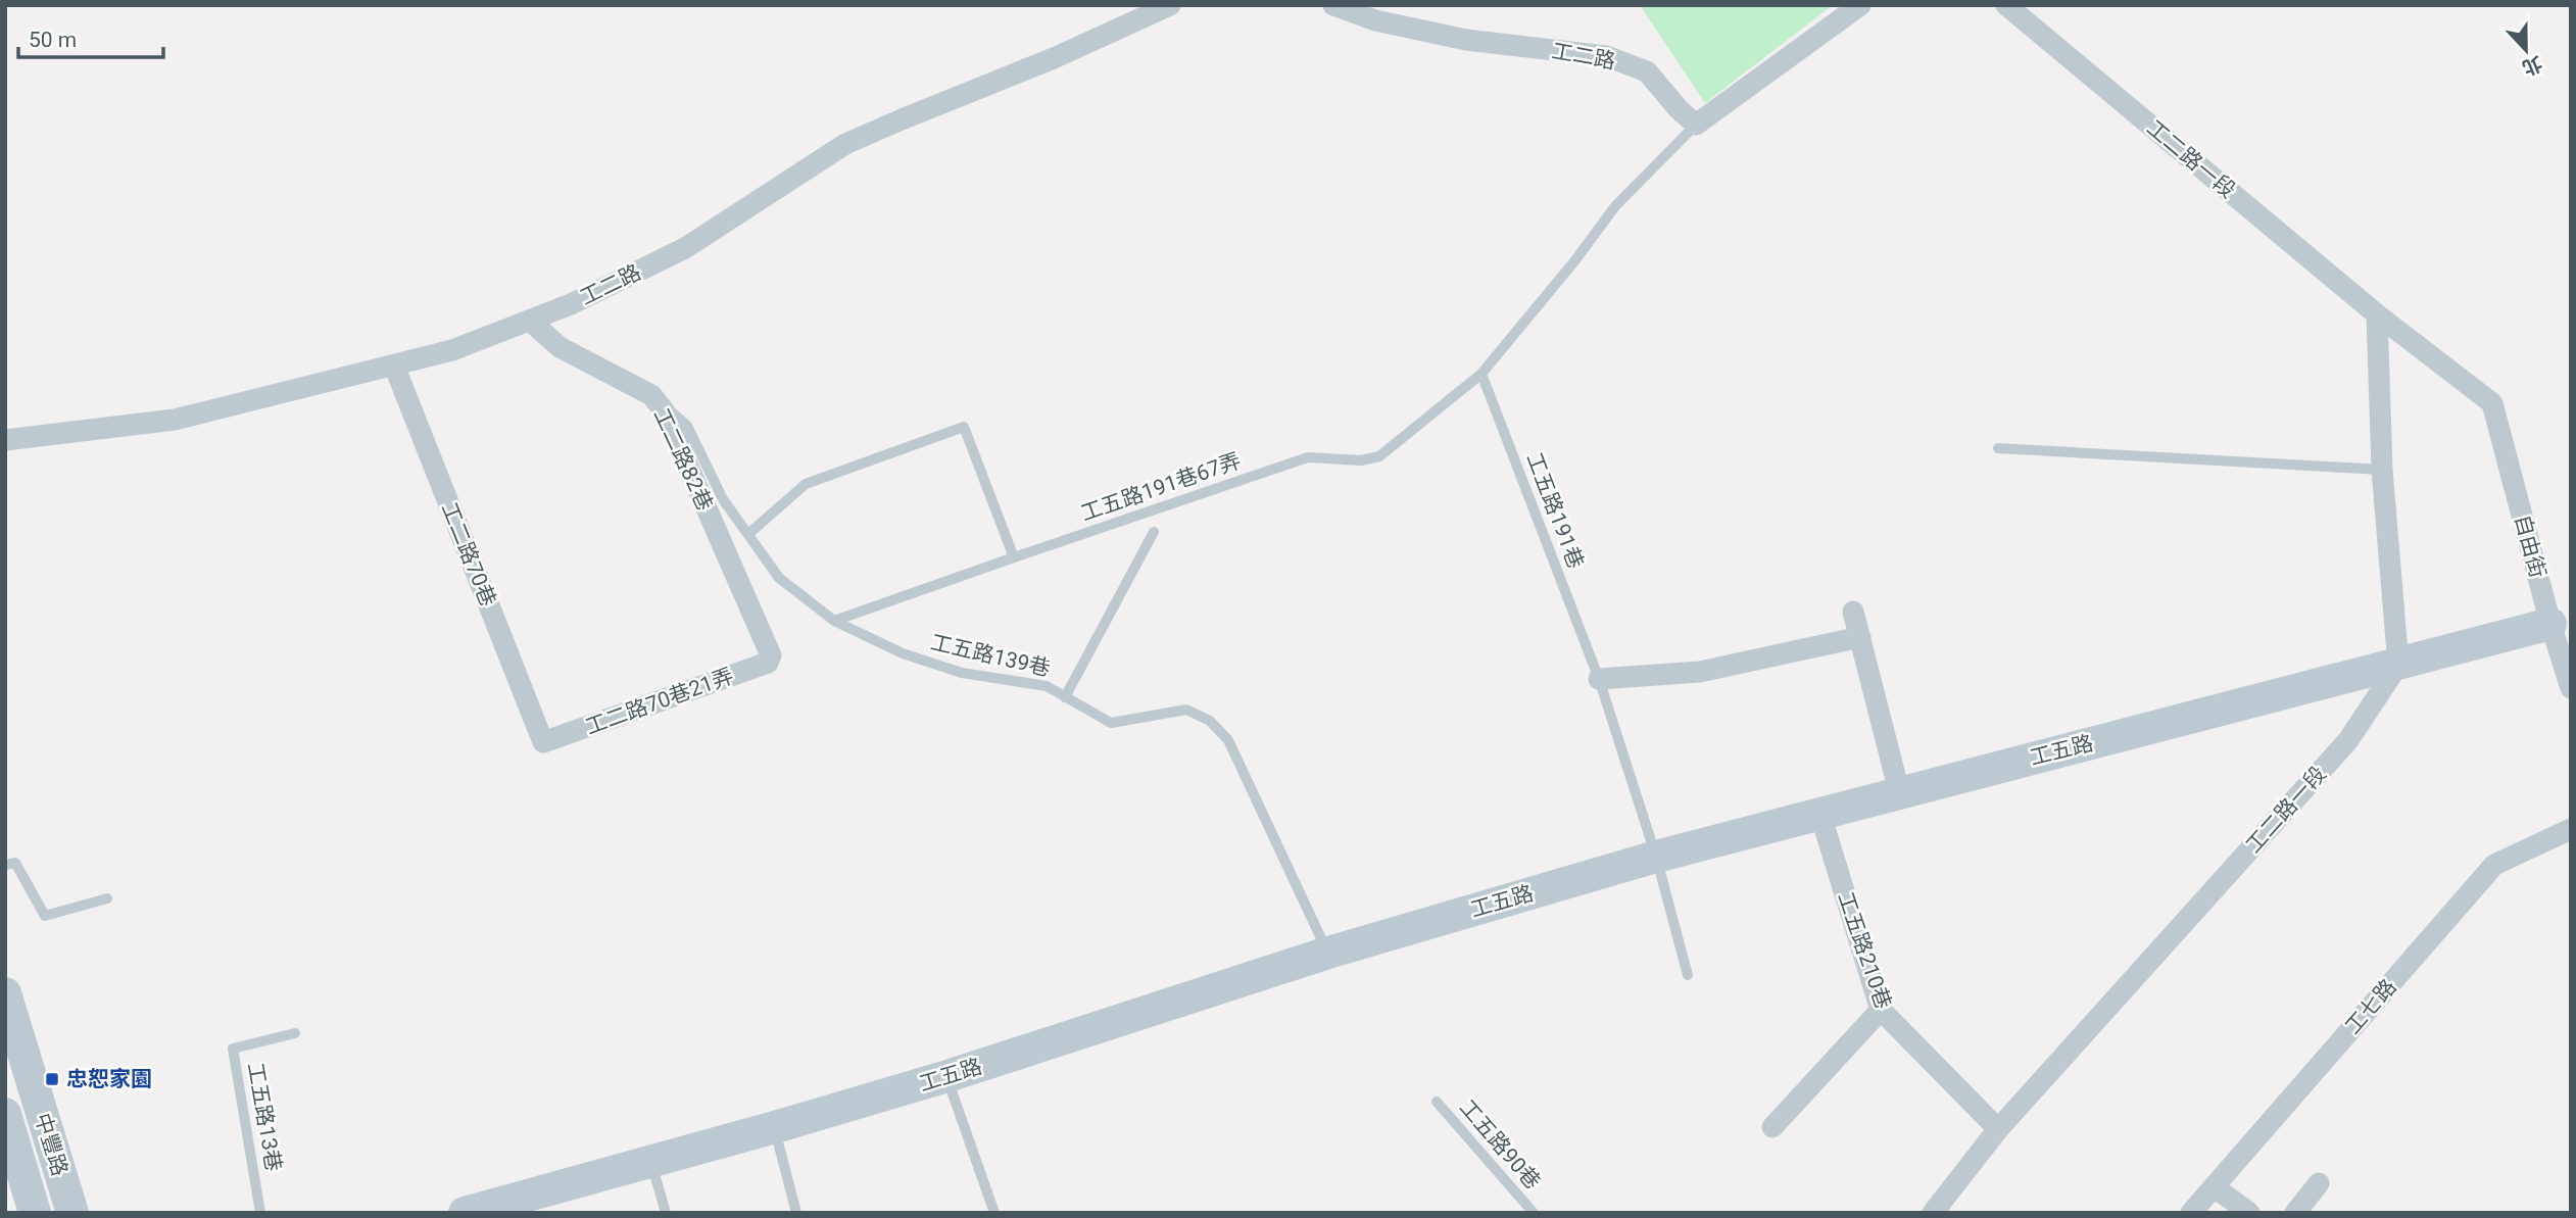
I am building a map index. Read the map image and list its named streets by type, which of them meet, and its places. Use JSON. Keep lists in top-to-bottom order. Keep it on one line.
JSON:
{"streets":{"street":["工二路","工二路一段","工二路82巷","自由街","工二路70巷","工二路70巷21弄","工五路","工五路210巷","工七路","中豐路"],"lane":["工五路191巷67弄","工五路191巷","工五路139巷","工五路13巷","工五路90巷"]},"crossings":[["工二路","工二路82巷"],["工二路","工二路70巷"],["工二路一段","自由街"],["工二路一段","工五路"],["工二路一段","工五路210巷"],["工二路82巷","工五路139巷"],["工二路82巷","工二路70巷21弄"],["工五路191巷67弄","工五路191巷"],["工五路191巷67弄","工五路139巷"],["工五路191巷","工五路"],["自由街","工五路"],["工二路70巷","工二路70巷21弄"],["工五路139巷","工五路"],["工五路","工五路210巷"]],"places":{"transit":["忠恕家園"]},"scale_bar":"50 m","north":"bottom"}
